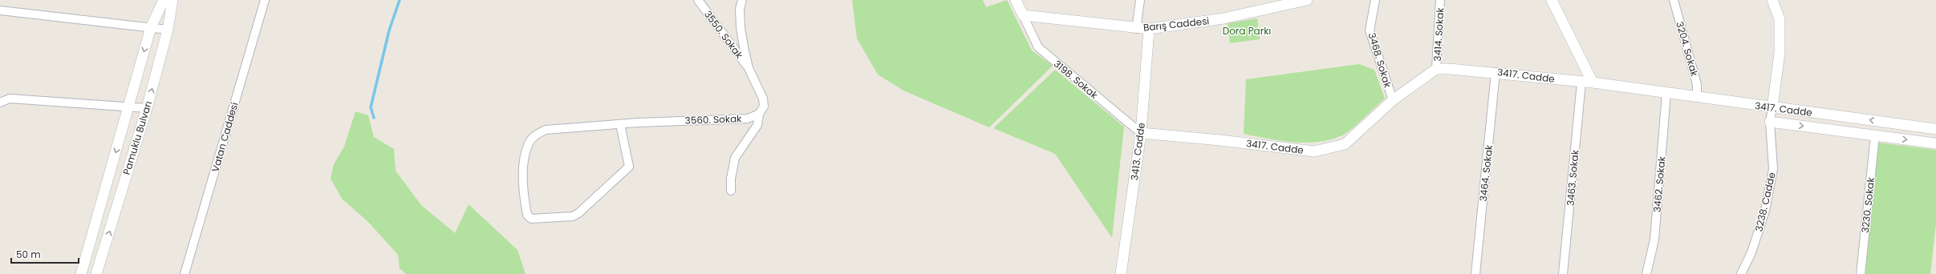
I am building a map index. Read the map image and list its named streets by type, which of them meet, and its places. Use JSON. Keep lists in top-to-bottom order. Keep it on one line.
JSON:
{"streets":{"street":["Barış Caddesi","3550. Sokak","3414. Sokak","3204. Sokak","3468. Sokak","3417. Cadde","3198. Sokak","3560. Sokak","Vatan Caddesi","Pamuklu Bulvarı","3413. Cadde","3464. Sokak","3463. Sokak","3462. Sokak","3238. Cadde","3230. Sokak"]},"crossings":[["Barış Caddesi","3198. Sokak"],["Barış Caddesi","3413. Cadde"],["3550. Sokak","3560. Sokak"],["3414. Sokak","3417. Cadde"],["3204. Sokak","3417. Cadde"],["3468. Sokak","3417. Cadde"],["3417. Cadde","3198. Sokak"],["3417. Cadde","3413. Cadde"],["3417. Cadde","3464. Sokak"],["3417. Cadde","3463. Sokak"],["3417. Cadde","3462. Sokak"],["3417. Cadde","3238. Cadde"],["3417. Cadde","3230. Sokak"],["3198. Sokak","3413. Cadde"]],"parks":["Dora Parkı"],"scale_bar":"50 m"}
